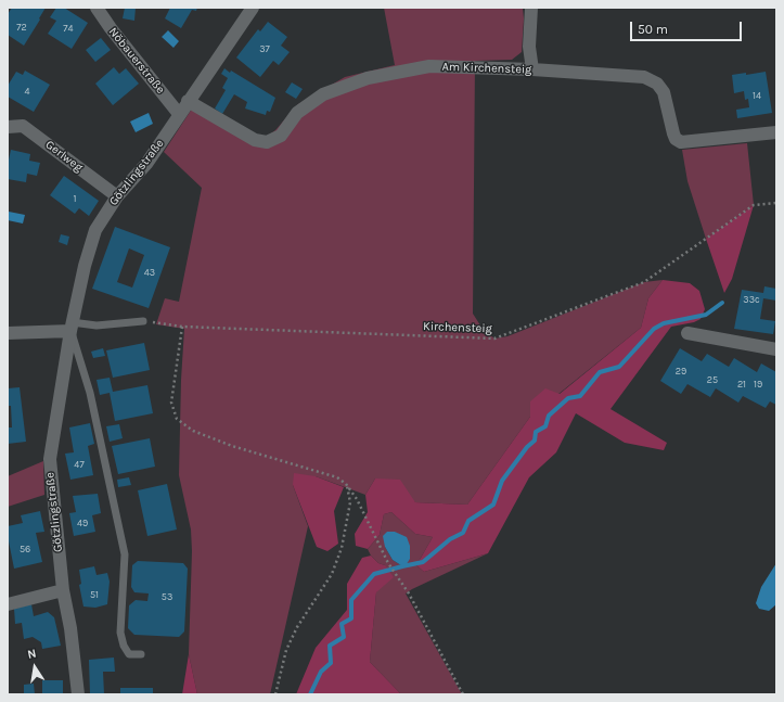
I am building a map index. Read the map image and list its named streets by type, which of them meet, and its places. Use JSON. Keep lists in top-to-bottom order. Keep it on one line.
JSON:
{"streets":{"street":["Nöbauerstraße","Am Kirchensteig","Gerlweg","Götzlingstraße"],"path":["Kirchensteig"]},"crossings":[["Nöbauerstraße","Götzlingstraße"],["Am Kirchensteig","Götzlingstraße"],["Gerlweg","Götzlingstraße"]],"house_numbers":["72","74","37","4","14","1","43","33c","29","25","21","19","47","49","56","51","53"],"scale_bar":"50 m","north":"top"}
